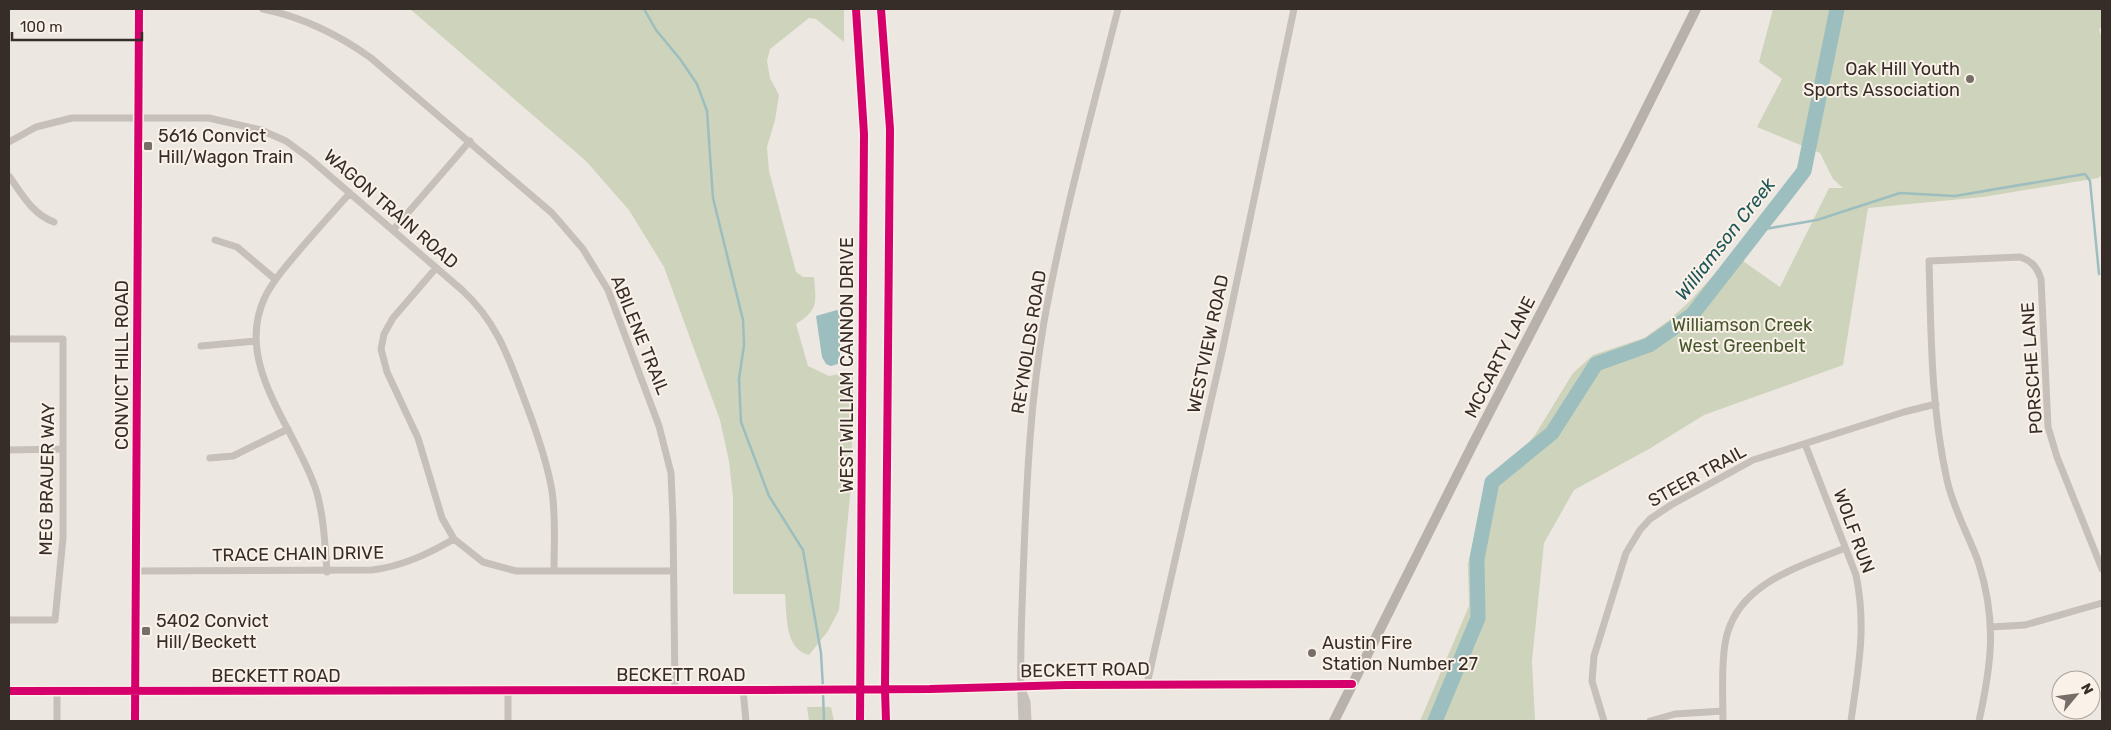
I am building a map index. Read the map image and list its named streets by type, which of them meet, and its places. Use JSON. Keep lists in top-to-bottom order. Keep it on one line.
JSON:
{"streets":{"street":["WAGON TRAIN ROAD","ABILENE TRAIL","REYNOLDS ROAD","WESTVIEW ROAD","MCCARTY LANE","CONVICT HILL ROAD","WEST WILLIAM CANNON DRIVE","PORSCHE LANE","STEER TRAIL","MEG BRAUER WAY","WOLF RUN","TRACE CHAIN DRIVE","BECKETT ROAD"]},"crossings":[["WAGON TRAIN ROAD","CONVICT HILL ROAD"],["ABILENE TRAIL","BECKETT ROAD"],["REYNOLDS ROAD","BECKETT ROAD"],["WESTVIEW ROAD","BECKETT ROAD"],["MCCARTY LANE","BECKETT ROAD"],["CONVICT HILL ROAD","TRACE CHAIN DRIVE"],["CONVICT HILL ROAD","BECKETT ROAD"],["WEST WILLIAM CANNON DRIVE","BECKETT ROAD"],["PORSCHE LANE","STEER TRAIL"],["STEER TRAIL","WOLF RUN"]],"water":["Williamson Creek"],"parks":["Williamson Creek West Greenbelt"],"places":{"other":["Oak Hill Youth Sports Association","Austin Fire Station Number 27"],"transit":["5616 Convict Hill/Wagon Train","5402 Convict Hill/Beckett"]},"scale_bar":"100 m","north":"top right"}
